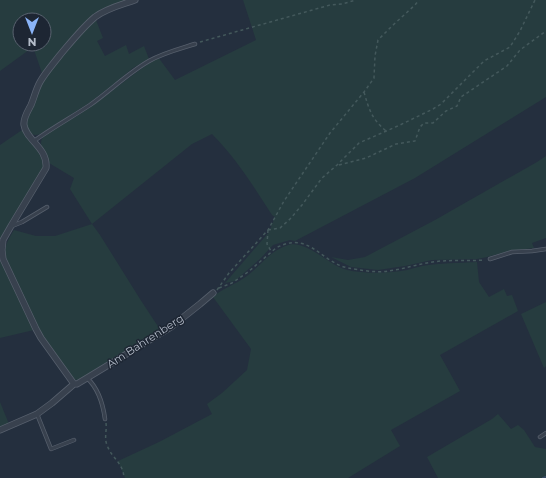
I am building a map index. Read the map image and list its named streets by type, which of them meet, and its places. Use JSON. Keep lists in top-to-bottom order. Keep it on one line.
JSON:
{"streets":{"street":["Am Bahrenberg"]},"north":"bottom"}
